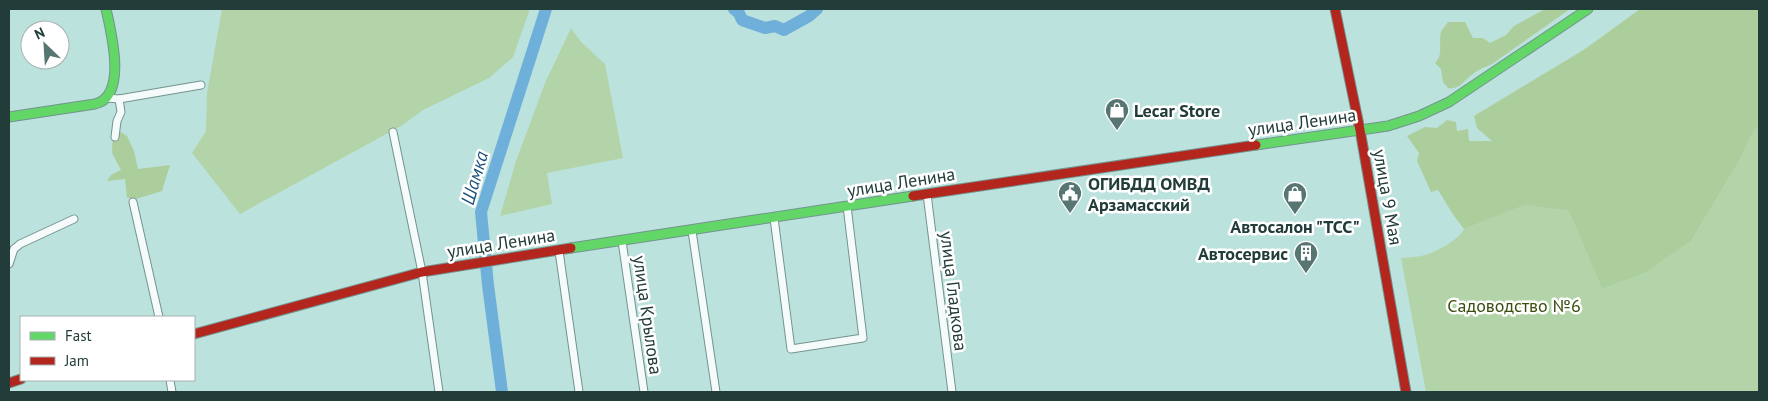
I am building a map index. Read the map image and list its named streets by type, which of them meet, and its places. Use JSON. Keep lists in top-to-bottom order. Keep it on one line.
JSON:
{"streets":{"main road":["улица Ленина","улица 9 Мая"],"street":["улица Гладкова","улица Крылова"]},"crossings":[["улица Ленина","улица 9 Мая"],["улица Ленина","улица Гладкова"],["улица Ленина","улица Крылова"]],"water":["Шамка"],"parks":["Садоводство №6"],"places":{"shop":["Lecar Store","Автосалон \"ТСС\""],"public building":["ОГИБДД ОМВД Арзамасский"],"building":["Автосервис"]},"legend":["Fast","Jam"],"north":"top left"}
